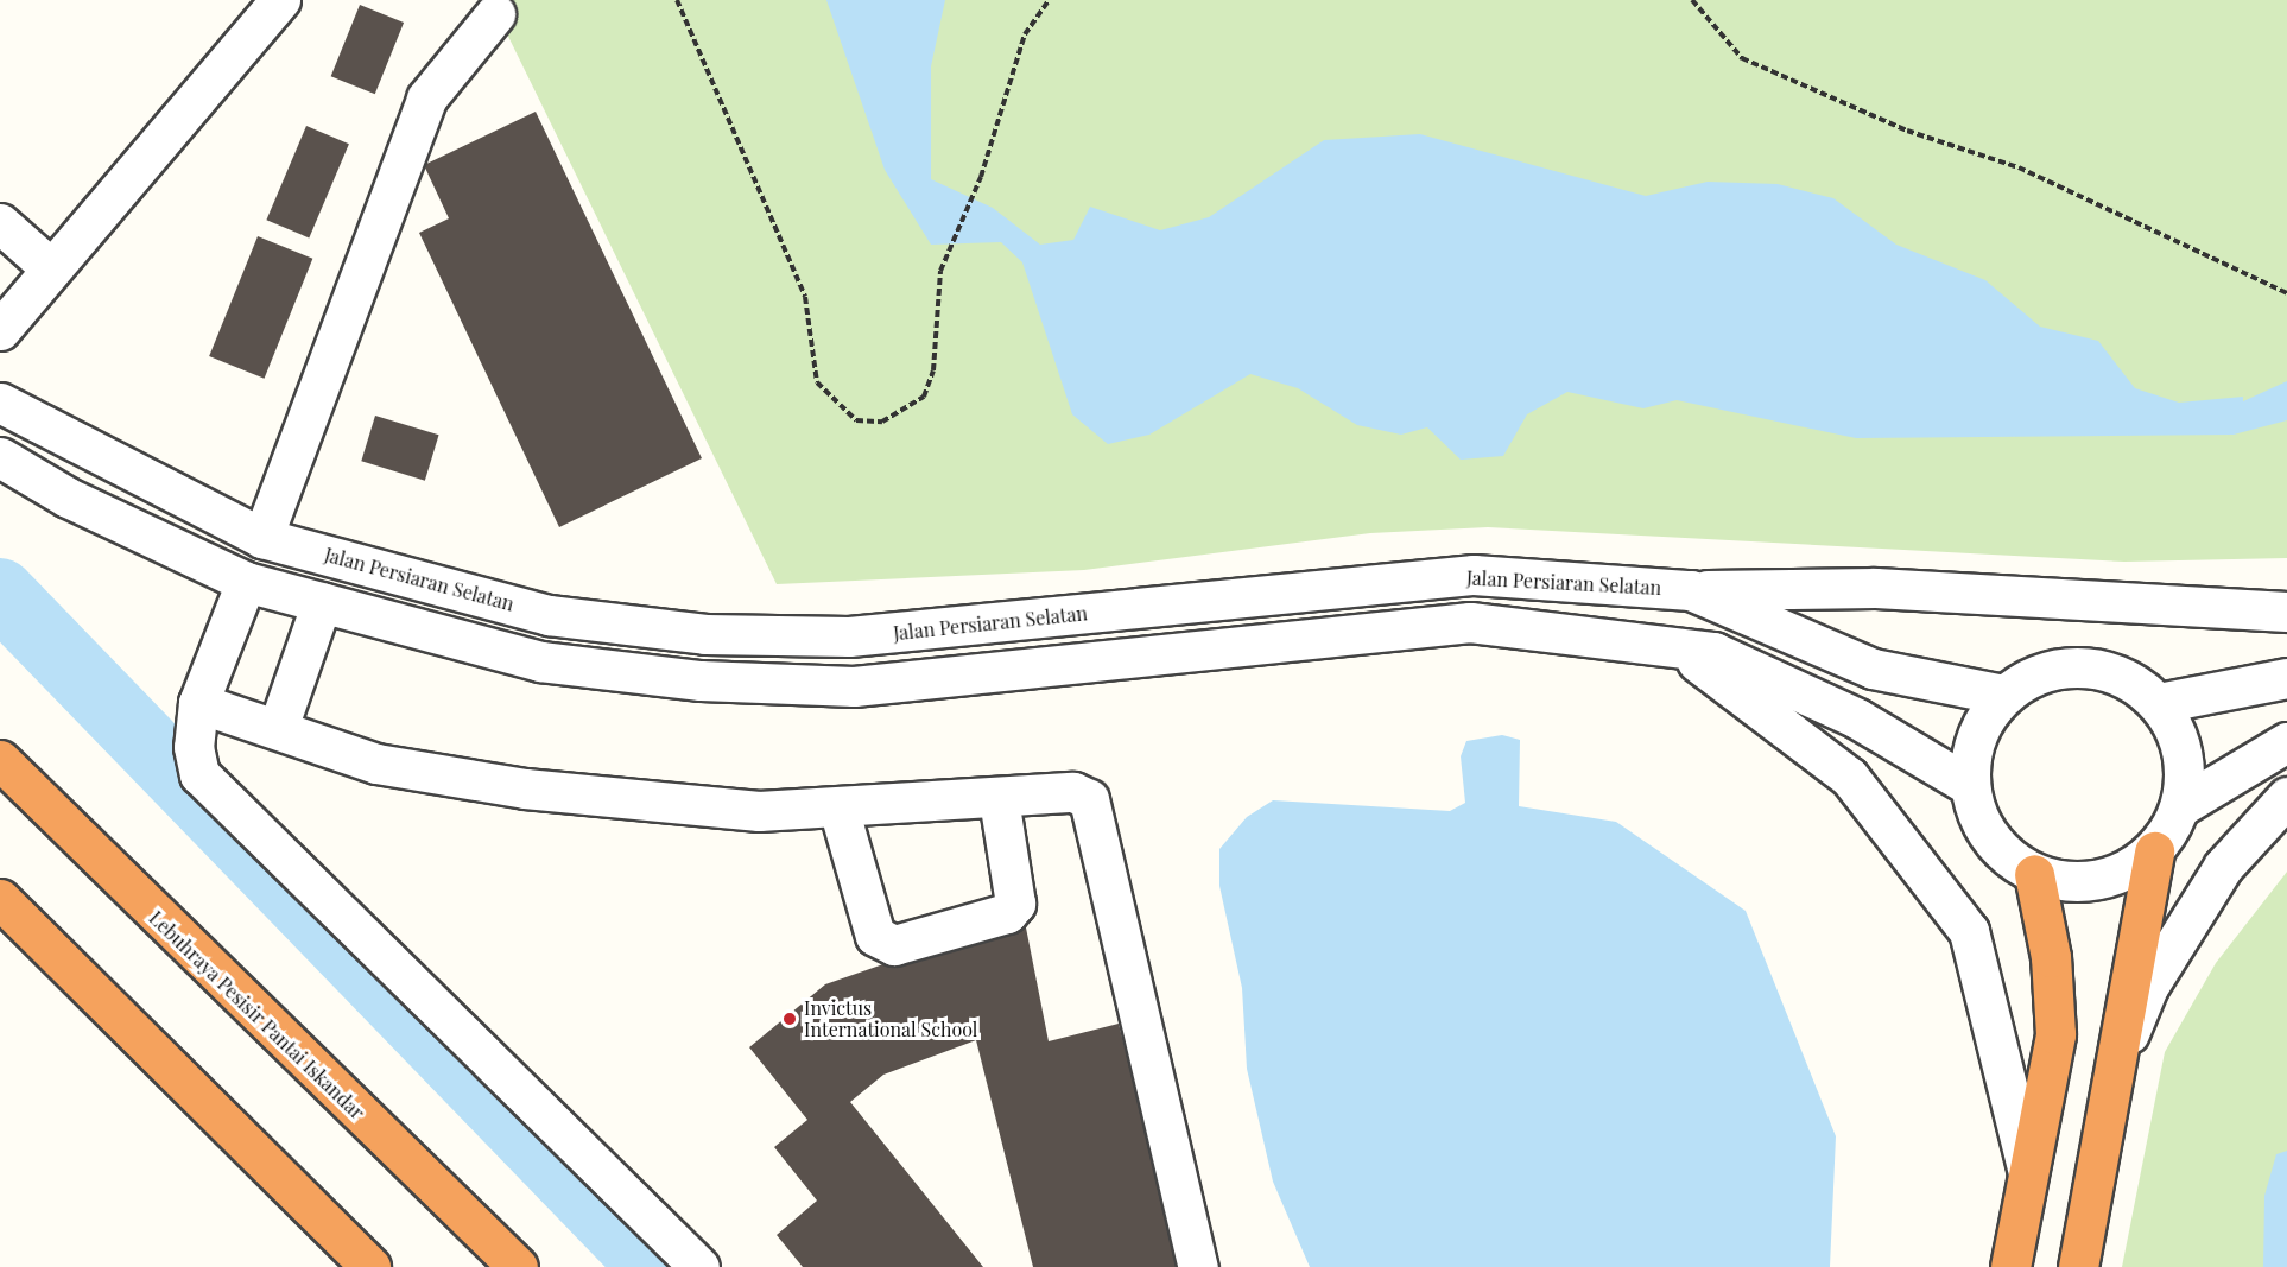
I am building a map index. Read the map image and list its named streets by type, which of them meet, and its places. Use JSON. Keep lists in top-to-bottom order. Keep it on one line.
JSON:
{"streets":{"highway":["Lebuhraya Pesisir Pantai Iskandar"],"street":["Jalan Persiaran Selatan"]},"places":["Invictus International School"]}
